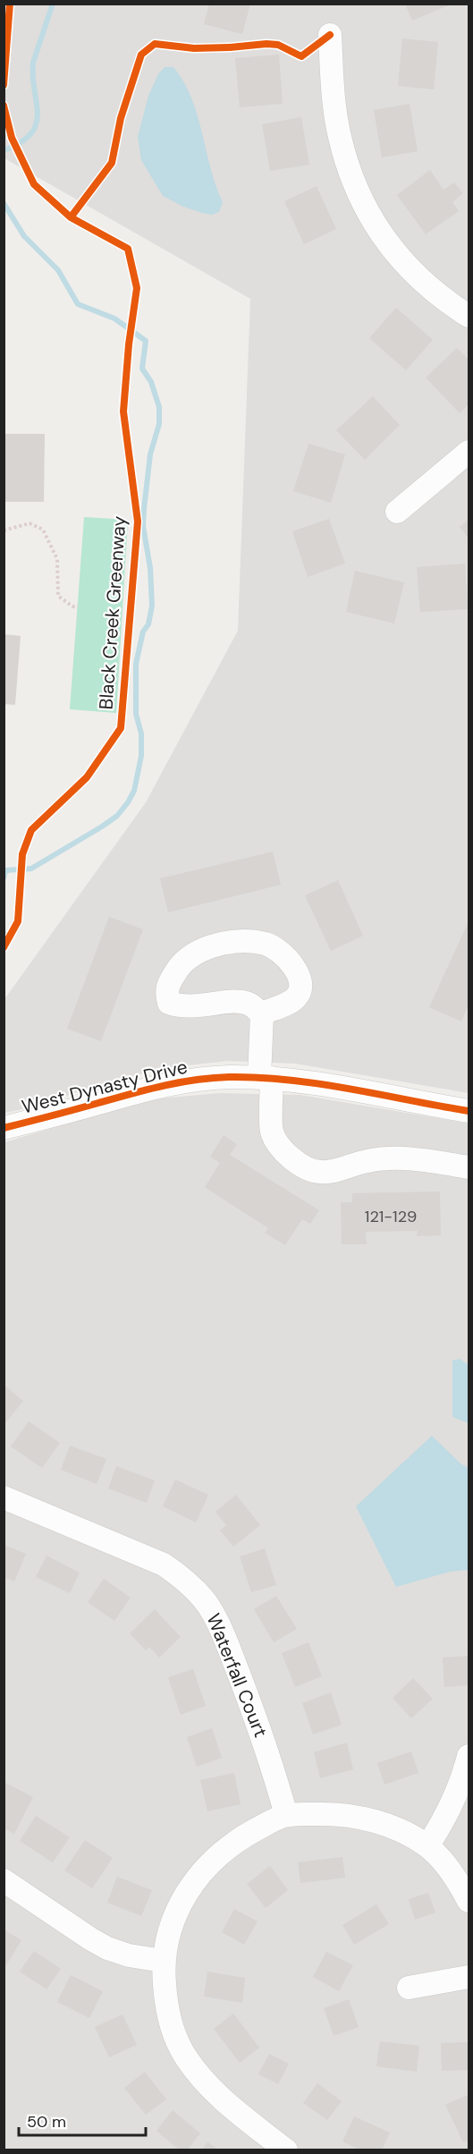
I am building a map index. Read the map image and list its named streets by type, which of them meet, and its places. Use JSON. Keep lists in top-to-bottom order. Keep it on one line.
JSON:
{"streets":{"street":["West Dynasty Drive","Waterfall Court"],"cycle path":["Black Creek Greenway"]},"house_numbers":["121-129"],"scale_bar":"50 m"}
